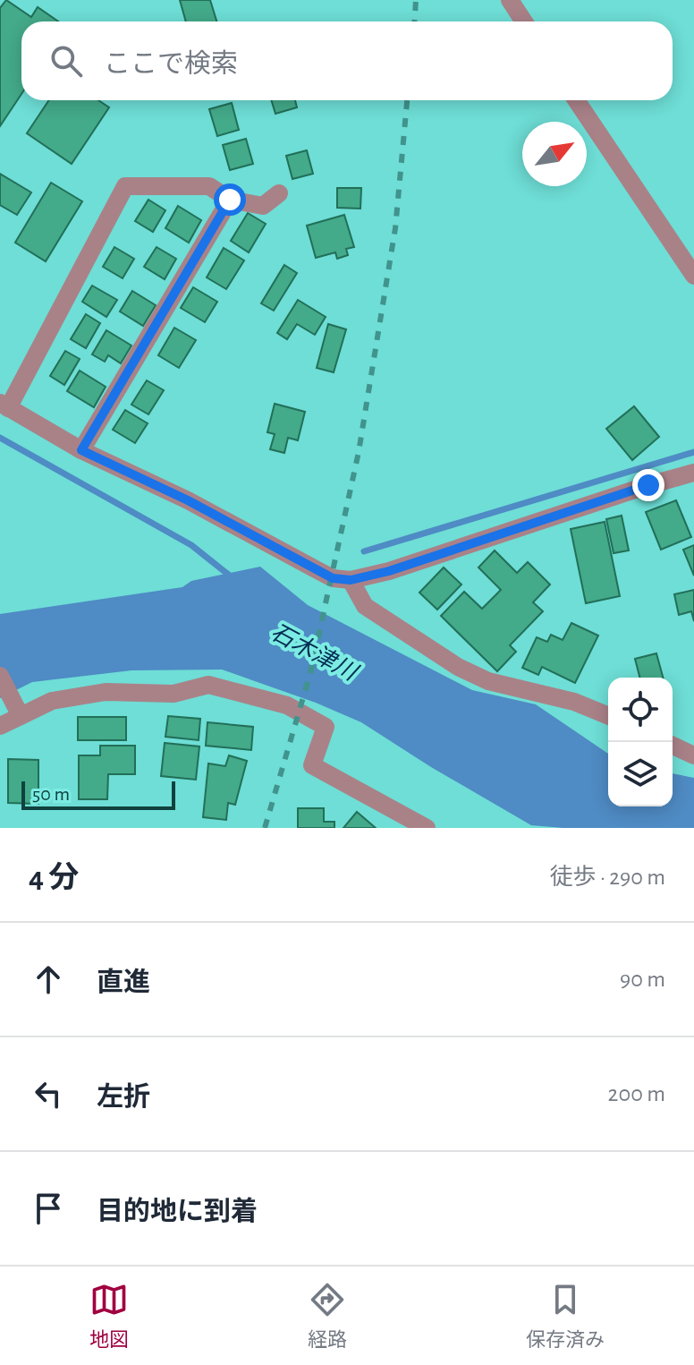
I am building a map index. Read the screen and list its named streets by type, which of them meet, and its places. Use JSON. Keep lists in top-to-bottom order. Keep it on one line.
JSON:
{"water":["石木津川"],"scale_bar":"50 m","north":"top right","page":{"search":"ここで検索","scale":"50 m","heading":["4 分","徒歩 · 290 m"],"list":[["直進","90 m"],["左折","200 m"],"目的地に到着"],"nav":["地図","経路","保存済み"]}}
